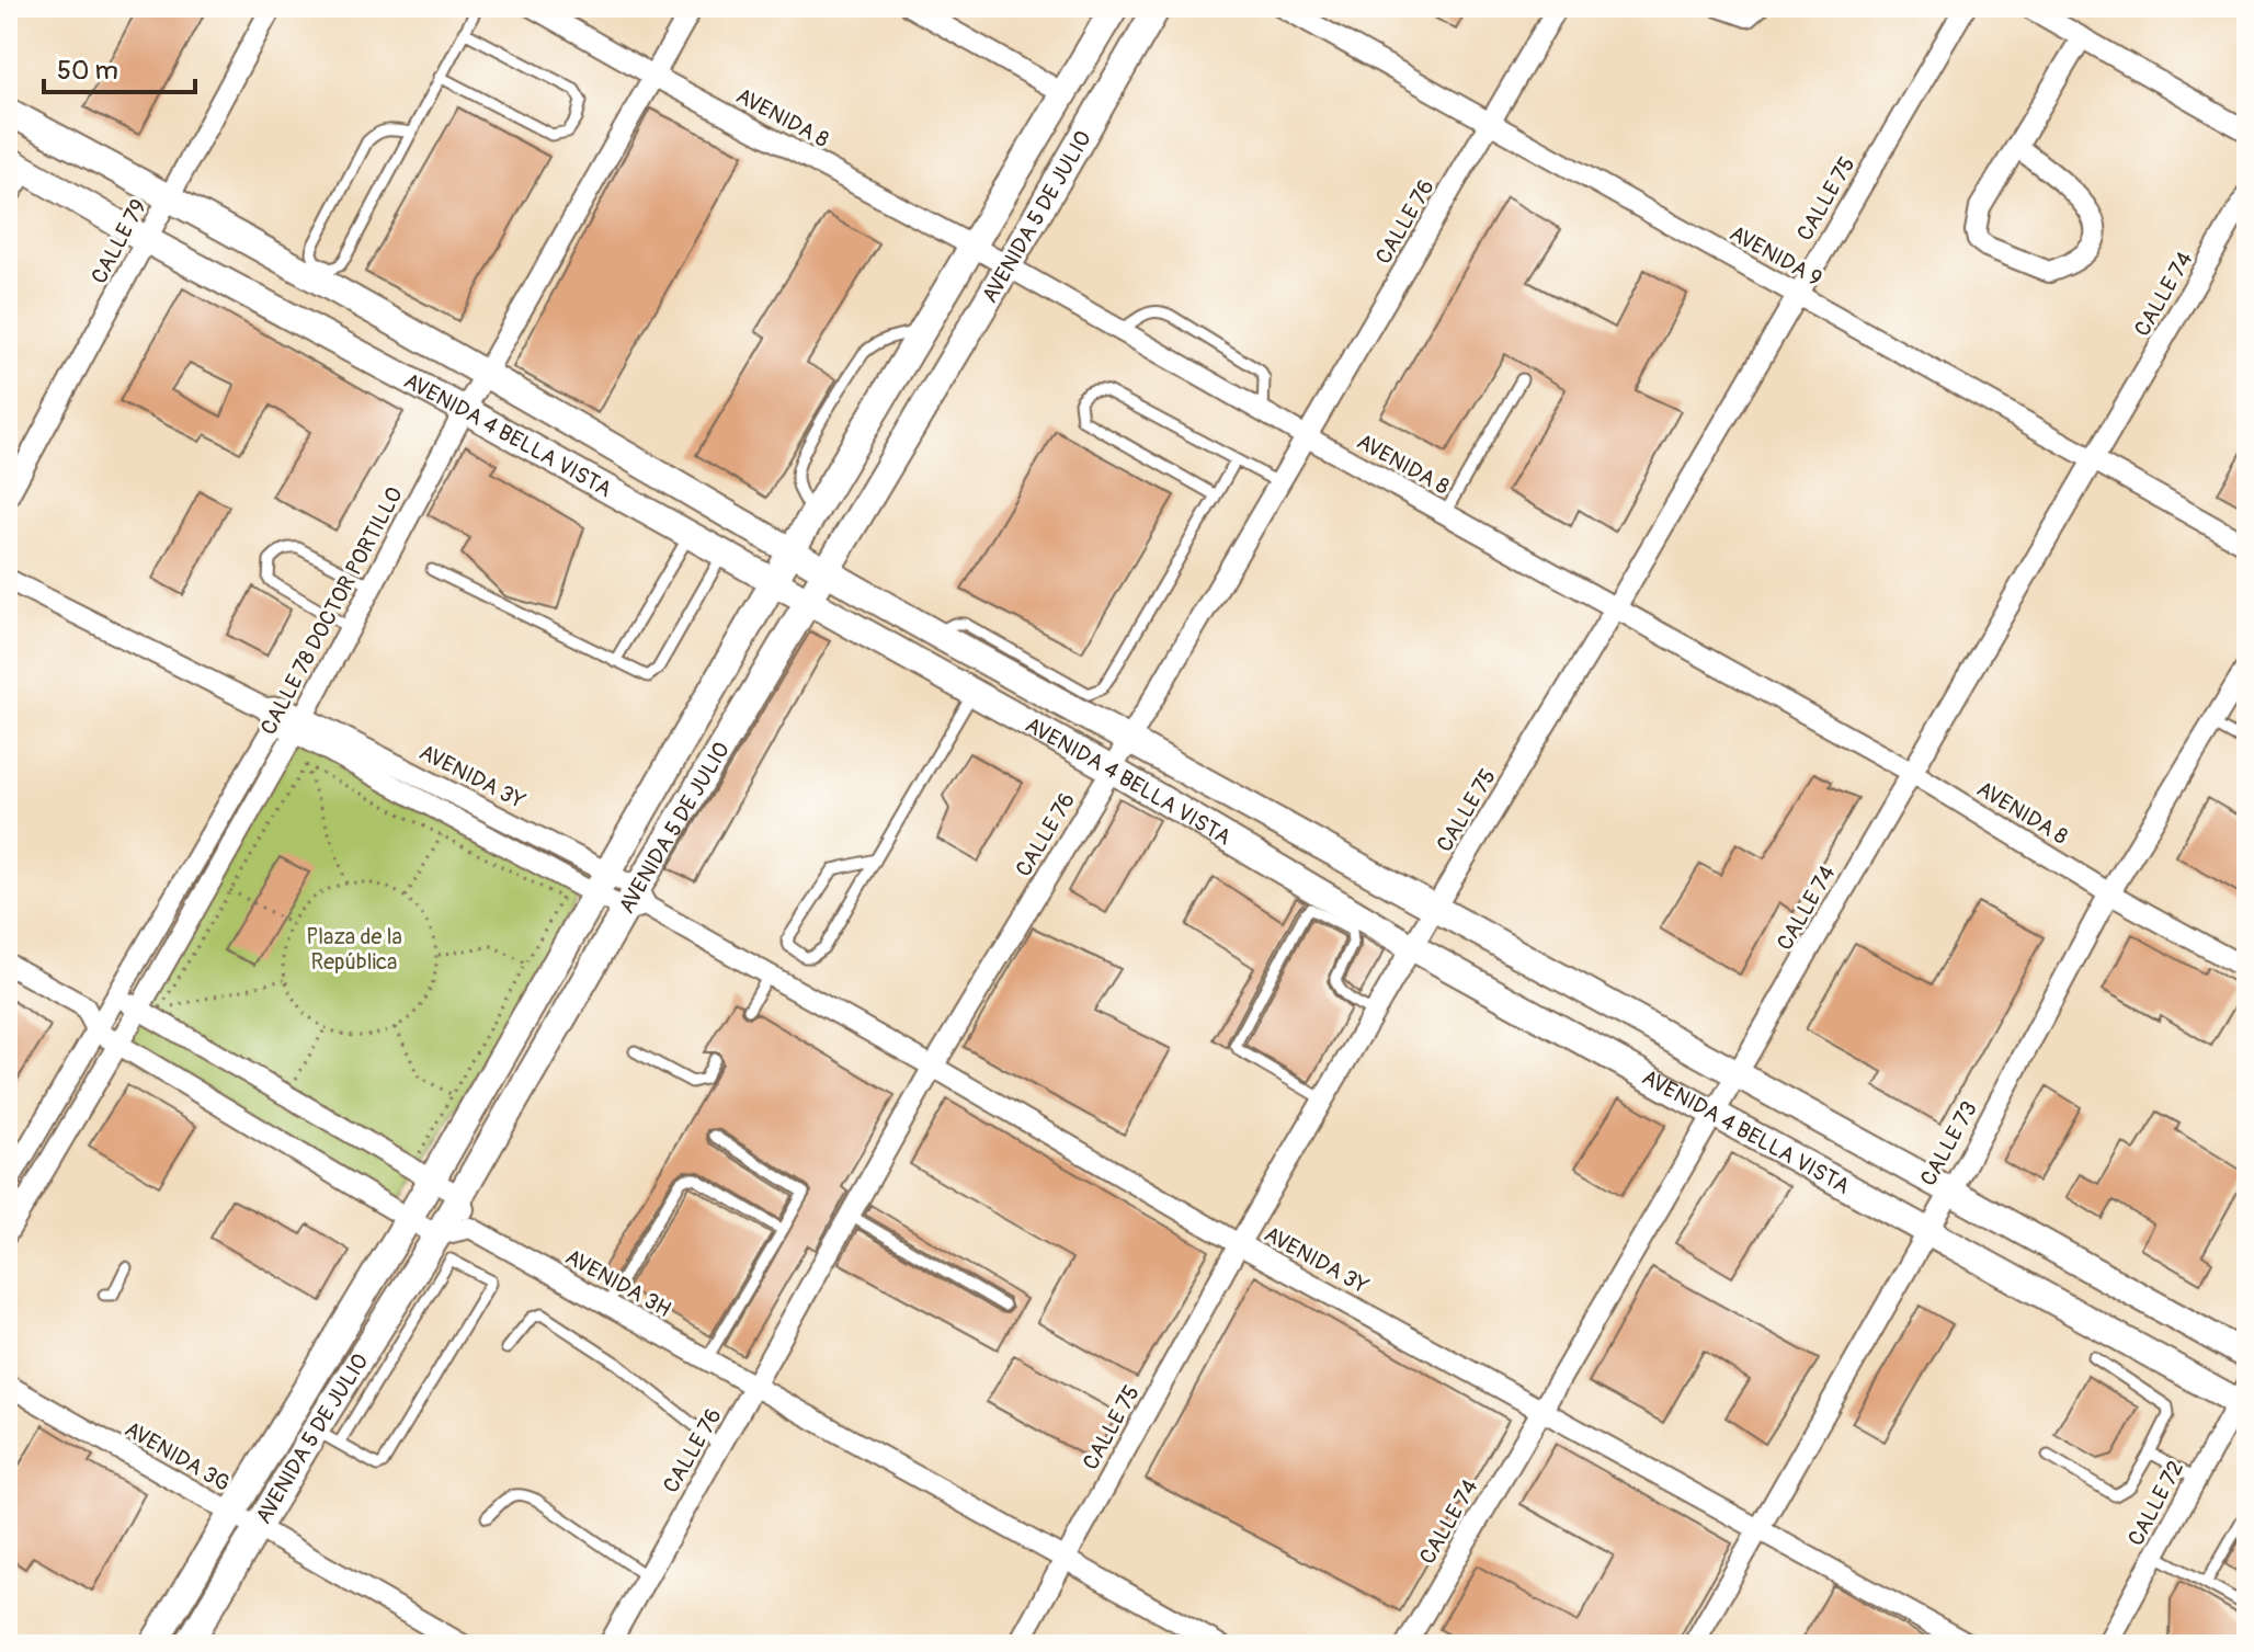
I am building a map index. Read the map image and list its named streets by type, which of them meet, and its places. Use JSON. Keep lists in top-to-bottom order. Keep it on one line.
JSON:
{"streets":{"street":["AVENIDA 8","CALLE 75","AVENIDA 5 DE JULIO","CALLE 76","CALLE 79","AVENIDA 9","CALLE 74","AVENIDA 4 BELLA VISTA","CALLE 78 DOCTOR PORTILLO","AVENIDA 3Y","CALLE 73","AVENIDA 3H","AVENIDA 3G","CALLE 72"]},"crossings":[["AVENIDA 8","CALLE 75"],["AVENIDA 8","AVENIDA 5 DE JULIO"],["AVENIDA 8","CALLE 76"],["AVENIDA 8","CALLE 74"],["AVENIDA 8","CALLE 78 DOCTOR PORTILLO"],["AVENIDA 8","CALLE 73"],["CALLE 75","AVENIDA 9"],["CALLE 75","AVENIDA 4 BELLA VISTA"],["CALLE 75","AVENIDA 3Y"],["CALLE 75","AVENIDA 3H"],["AVENIDA 5 DE JULIO","AVENIDA 4 BELLA VISTA"],["AVENIDA 5 DE JULIO","AVENIDA 3Y"],["AVENIDA 5 DE JULIO","AVENIDA 3G"],["CALLE 76","AVENIDA 9"],["CALLE 76","AVENIDA 4 BELLA VISTA"],["CALLE 76","AVENIDA 3Y"],["CALLE 76","AVENIDA 3H"],["CALLE 79","AVENIDA 4 BELLA VISTA"],["AVENIDA 9","CALLE 74"],["CALLE 74","AVENIDA 4 BELLA VISTA"],["CALLE 74","AVENIDA 3Y"],["AVENIDA 4 BELLA VISTA","CALLE 78 DOCTOR PORTILLO"],["AVENIDA 4 BELLA VISTA","CALLE 73"],["AVENIDA 4 BELLA VISTA","CALLE 72"],["CALLE 78 DOCTOR PORTILLO","AVENIDA 3Y"],["AVENIDA 3Y","CALLE 73"]],"parks":["Plaza de la República"],"scale_bar":"50 m"}
